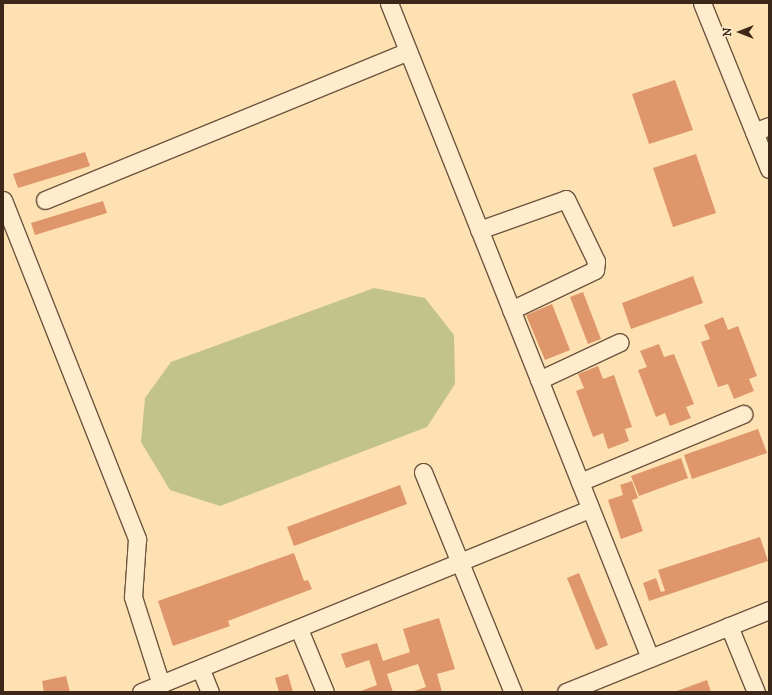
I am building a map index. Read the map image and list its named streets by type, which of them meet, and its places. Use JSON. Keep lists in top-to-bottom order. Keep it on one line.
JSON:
{"north":"left"}
